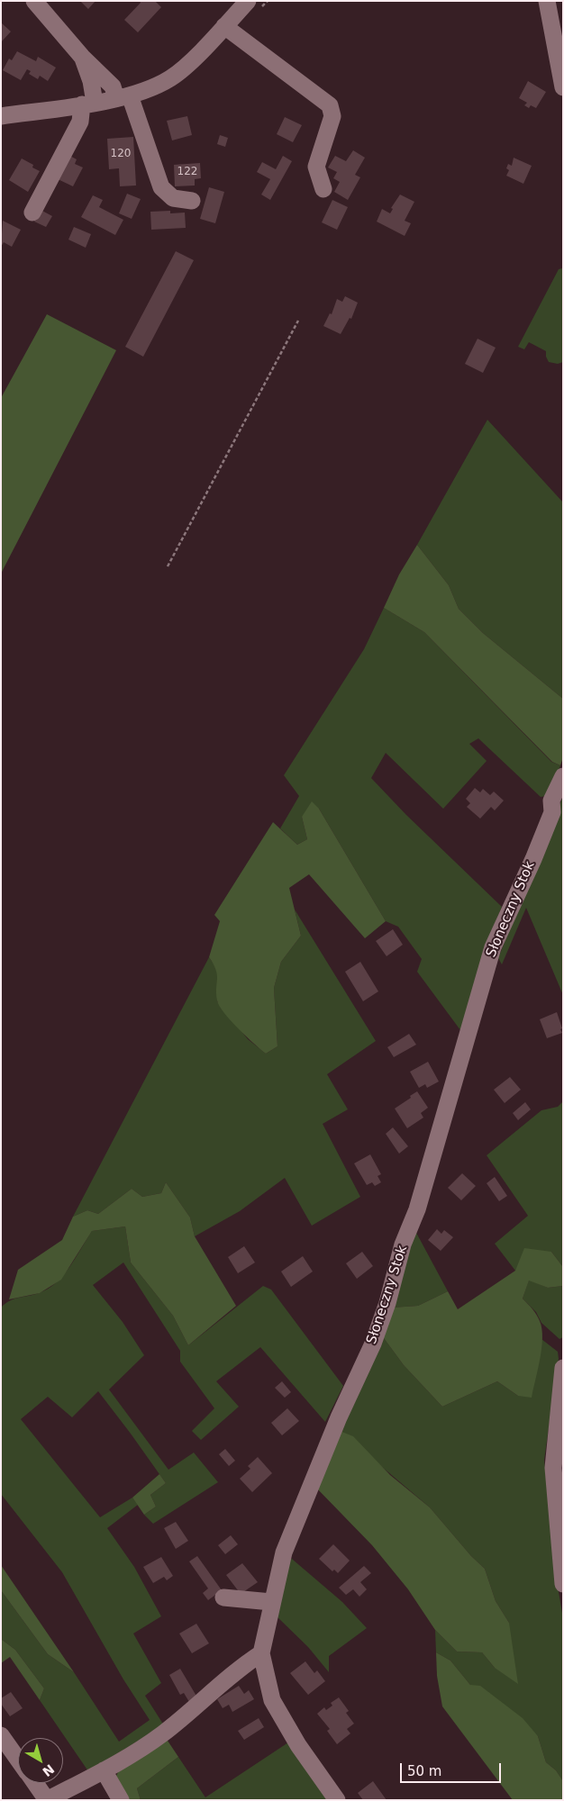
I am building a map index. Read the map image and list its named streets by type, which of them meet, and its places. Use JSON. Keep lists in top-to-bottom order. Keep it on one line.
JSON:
{"streets":{"street":["Słoneczny Stok"]},"house_numbers":["120","122"],"scale_bar":"50 m","north":"bottom right"}
